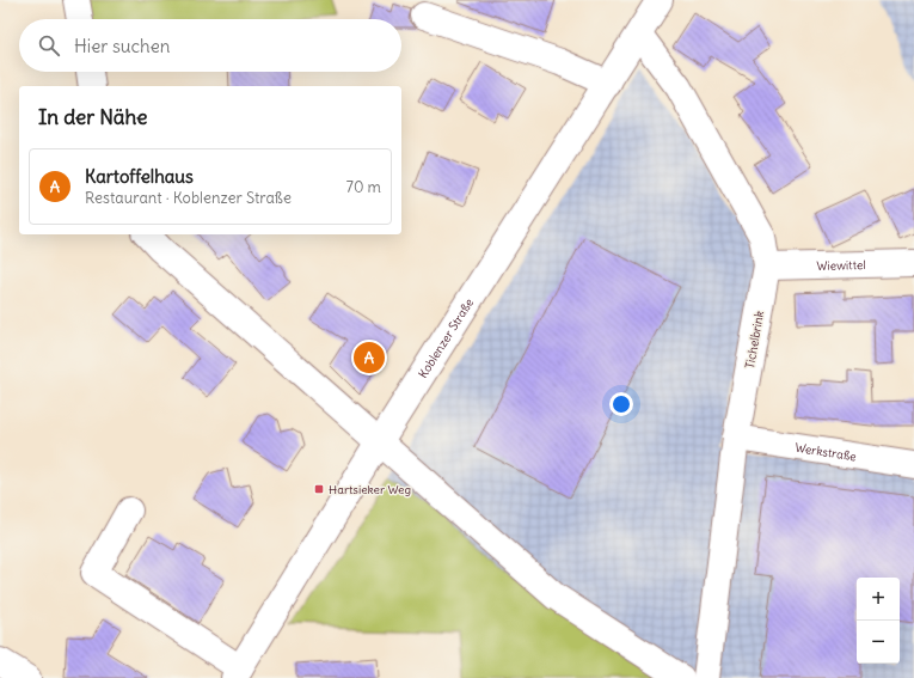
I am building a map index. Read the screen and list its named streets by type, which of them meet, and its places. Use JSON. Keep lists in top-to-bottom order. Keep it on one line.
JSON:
{"streets":{"street":["Wiewittel","Koblenzer Straße","Tichelbrink","Werkstraße"]},"crossings":[["Wiewittel","Tichelbrink"],["Koblenzer Straße","Tichelbrink"],["Tichelbrink","Werkstraße"]],"places":{"transit":["Hartsieker Weg"]},"page":{"search":"Hier suchen","heading":"In der Nähe","list":[{"mark":"A","name":"Kartoffelhaus","note":"Restaurant · Koblenzer Straße","value":"70 m"}],"pins":"A","map_buttons":["+","−"]}}
